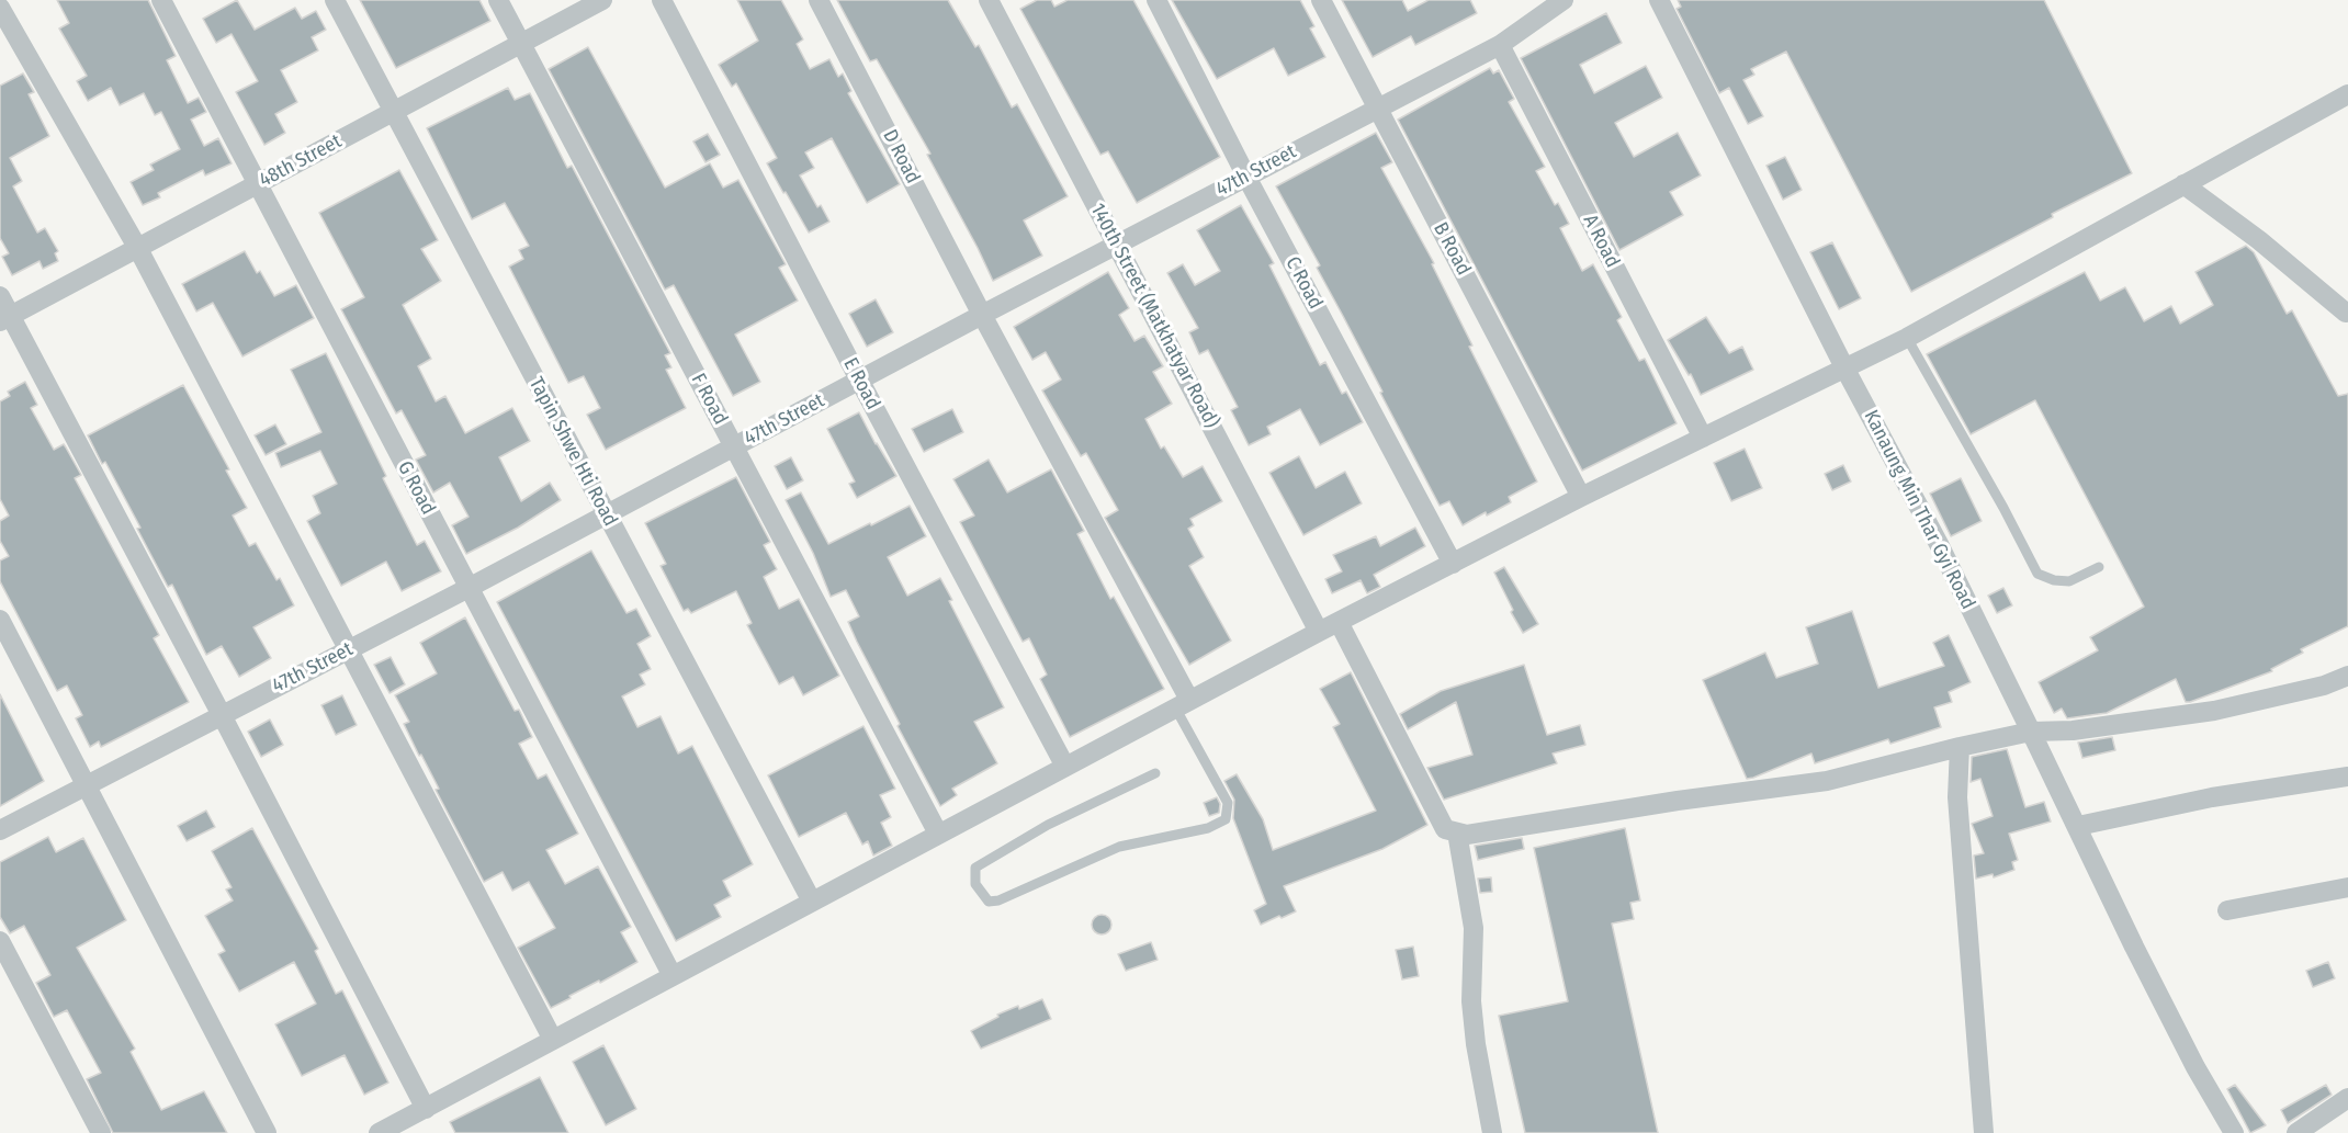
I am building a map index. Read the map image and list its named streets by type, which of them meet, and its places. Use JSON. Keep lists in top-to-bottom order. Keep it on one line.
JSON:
{"streets":{"street":["D Road","48th Street","47th Street","A Road","B Road","C Road","140th Street (Matkhatyar Road)","E Road","F Road","Tapin Shwe Hti Road","G Road","Kanaung Min Thar Gyi Road"]},"crossings":[["D Road","47th Street"],["48th Street","F Road"],["48th Street","Tapin Shwe Hti Road"],["48th Street","G Road"],["47th Street","A Road"],["47th Street","B Road"],["47th Street","C Road"],["47th Street","140th Street (Matkhatyar Road)"],["47th Street","E Road"],["47th Street","F Road"],["47th Street","Tapin Shwe Hti Road"],["47th Street","G Road"]]}
